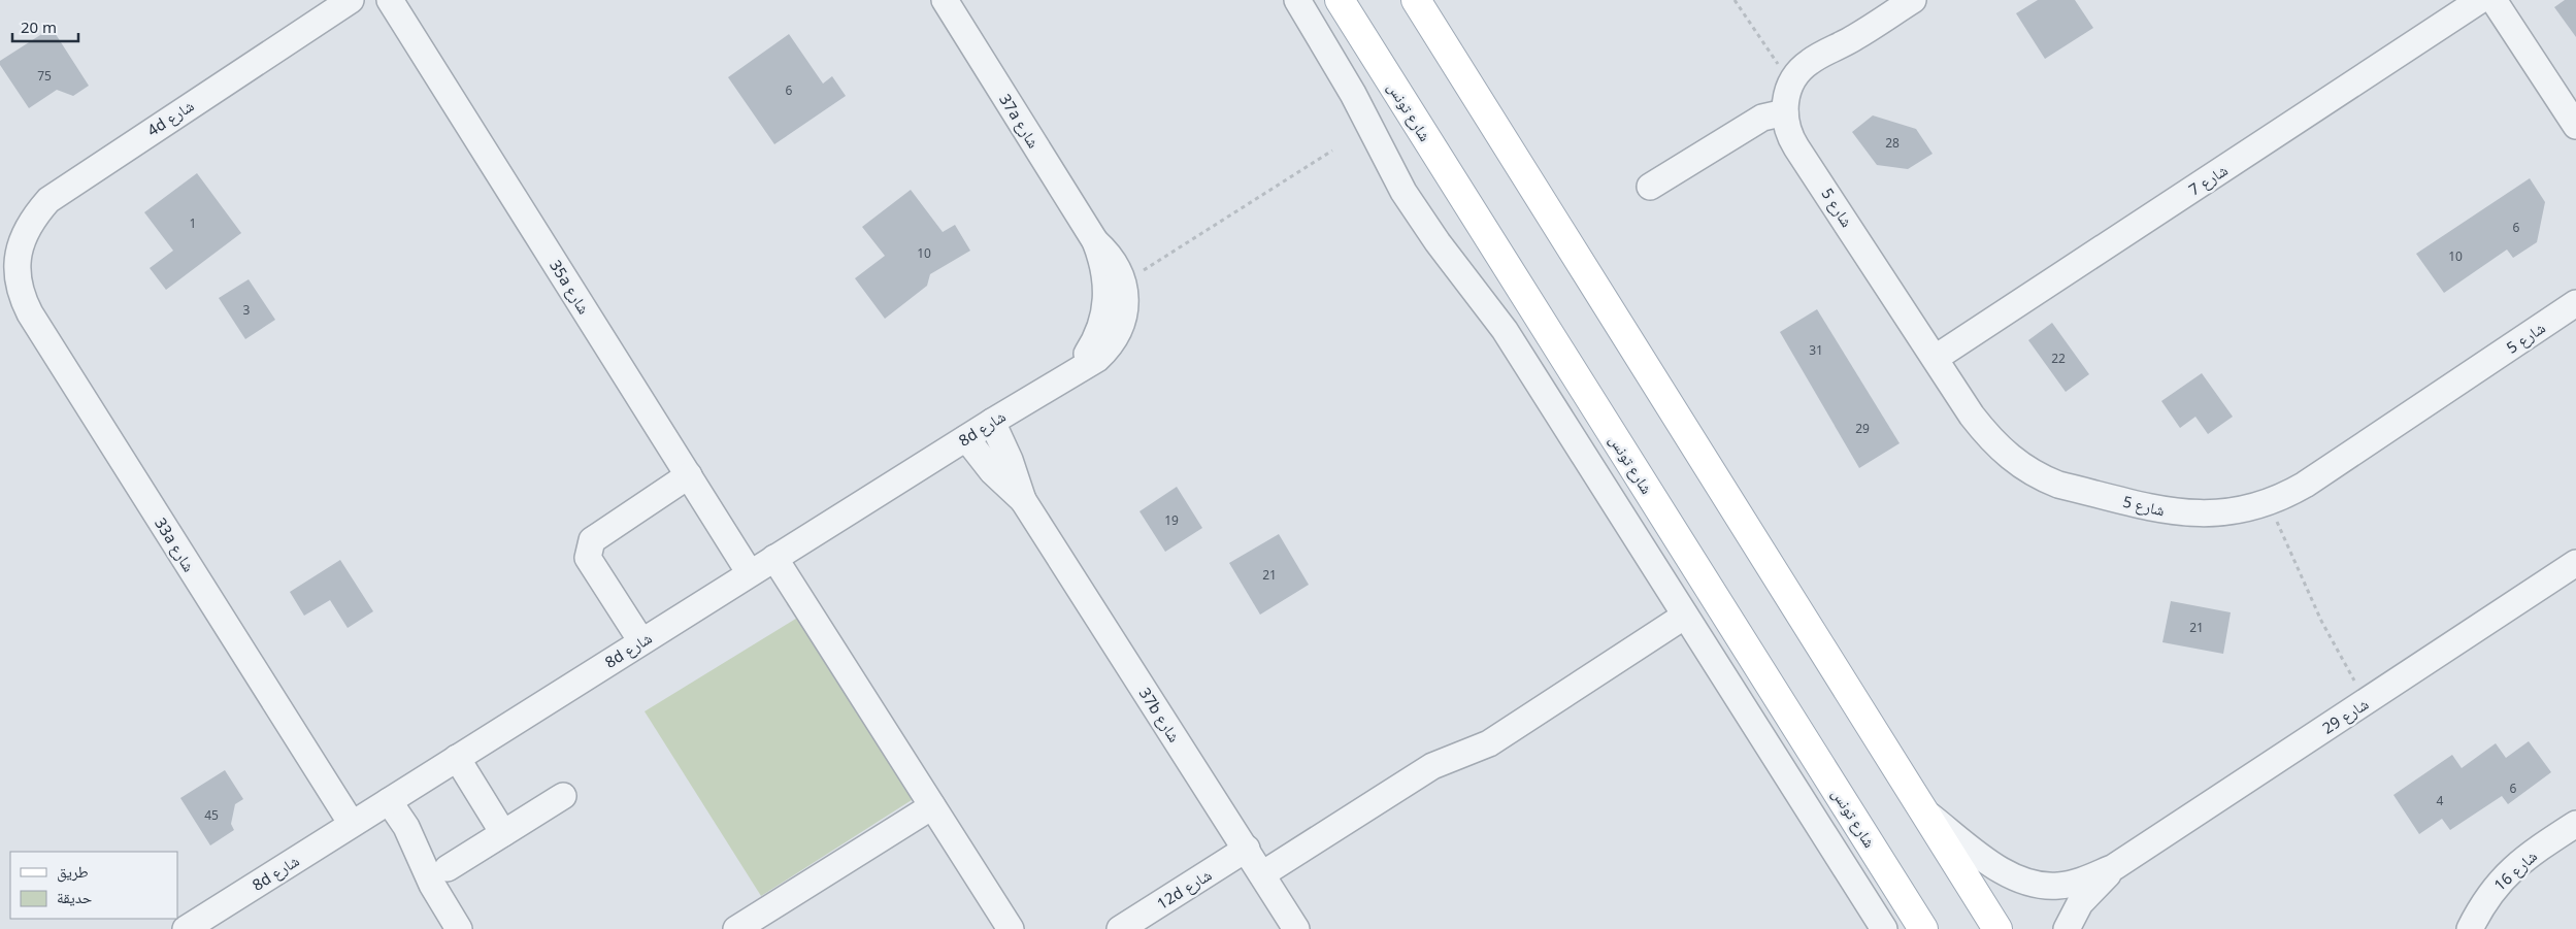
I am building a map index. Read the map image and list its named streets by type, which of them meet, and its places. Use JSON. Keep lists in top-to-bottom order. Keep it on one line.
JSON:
{"streets":{"main road":["شارع تونس"],"street":["4d شارع","37a شارع","شارع 7","شارع 5","35a شارع","8d شارع","33a شارع","37b شارع","شارع 29","شارع 16","12d شارع"]},"crossings":[["4d شارع","33a شارع"],["37a شارع","8d شارع"],["شارع 7","شارع 5"],["35a شارع","8d شارع"],["8d شارع","33a شارع"],["8d شارع","37b شارع"],["37b شارع","12d شارع"]],"house_numbers":["75","6","28","1","6","10","10","3","31","22","29","19","21","21","6","4","45"],"legend":["طريق","حديقة"],"scale_bar":"20 m"}
